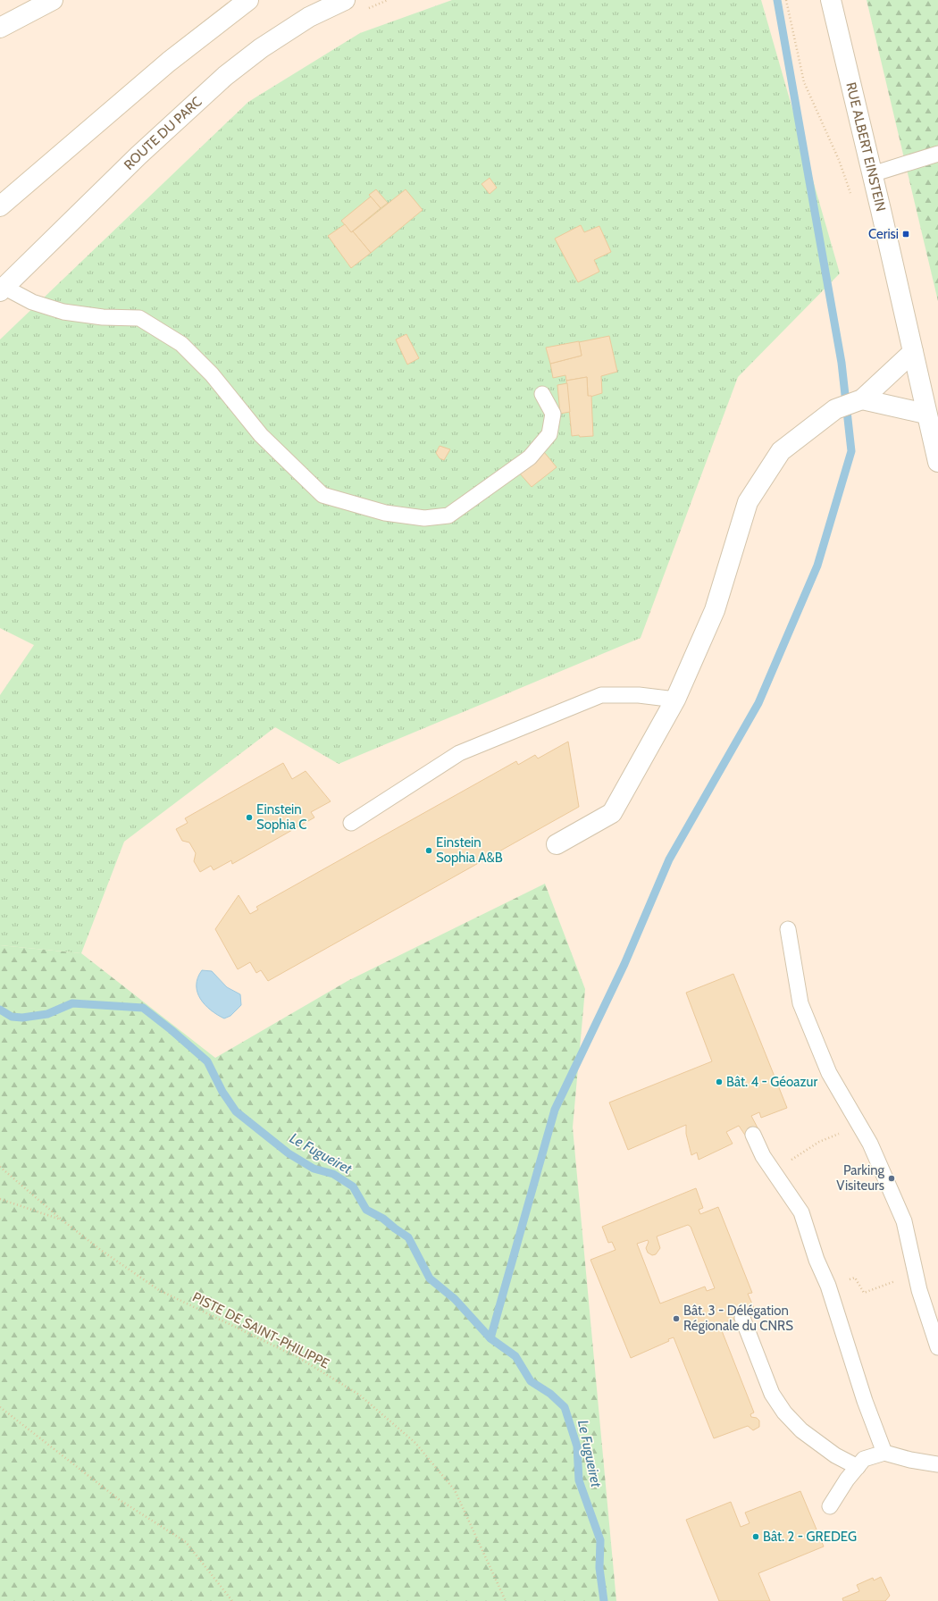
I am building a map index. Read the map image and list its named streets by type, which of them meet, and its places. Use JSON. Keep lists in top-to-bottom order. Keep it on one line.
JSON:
{"streets":{"street":["ROUTE DU PARC","RUE ALBERT EINSTEIN"],"path":["PISTE DE SAINT-PHILIPPE"]},"water":["Le Fugueiret"],"places":{"transit":["Cerisi"],"other":["Einstein Sophia C","Einstein Sophia A&B","Bât. 4 - Géoazur","Parking Visiteurs","Bât. 3 - Délégation Régionale du CNRS","Bât. 2 - GREDEG"]}}
